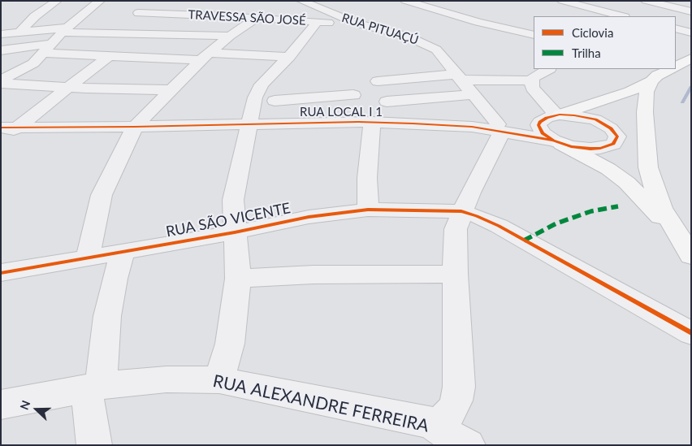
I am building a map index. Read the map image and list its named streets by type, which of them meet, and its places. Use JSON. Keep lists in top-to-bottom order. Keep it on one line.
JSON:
{"streets":{"street":["TRAVESSA SÃO JOSÉ","RUA PITUAÇÚ","RUA LOCAL I 1","RUA SÃO VICENTE","RUA ALEXANDRE FERREIRA"]},"crossings":[["TRAVESSA SÃO JOSÉ","RUA PITUAÇÚ"],["RUA PITUAÇÚ","RUA LOCAL I 1"]],"legend":["Ciclovia","Trilha"],"north":"left"}
